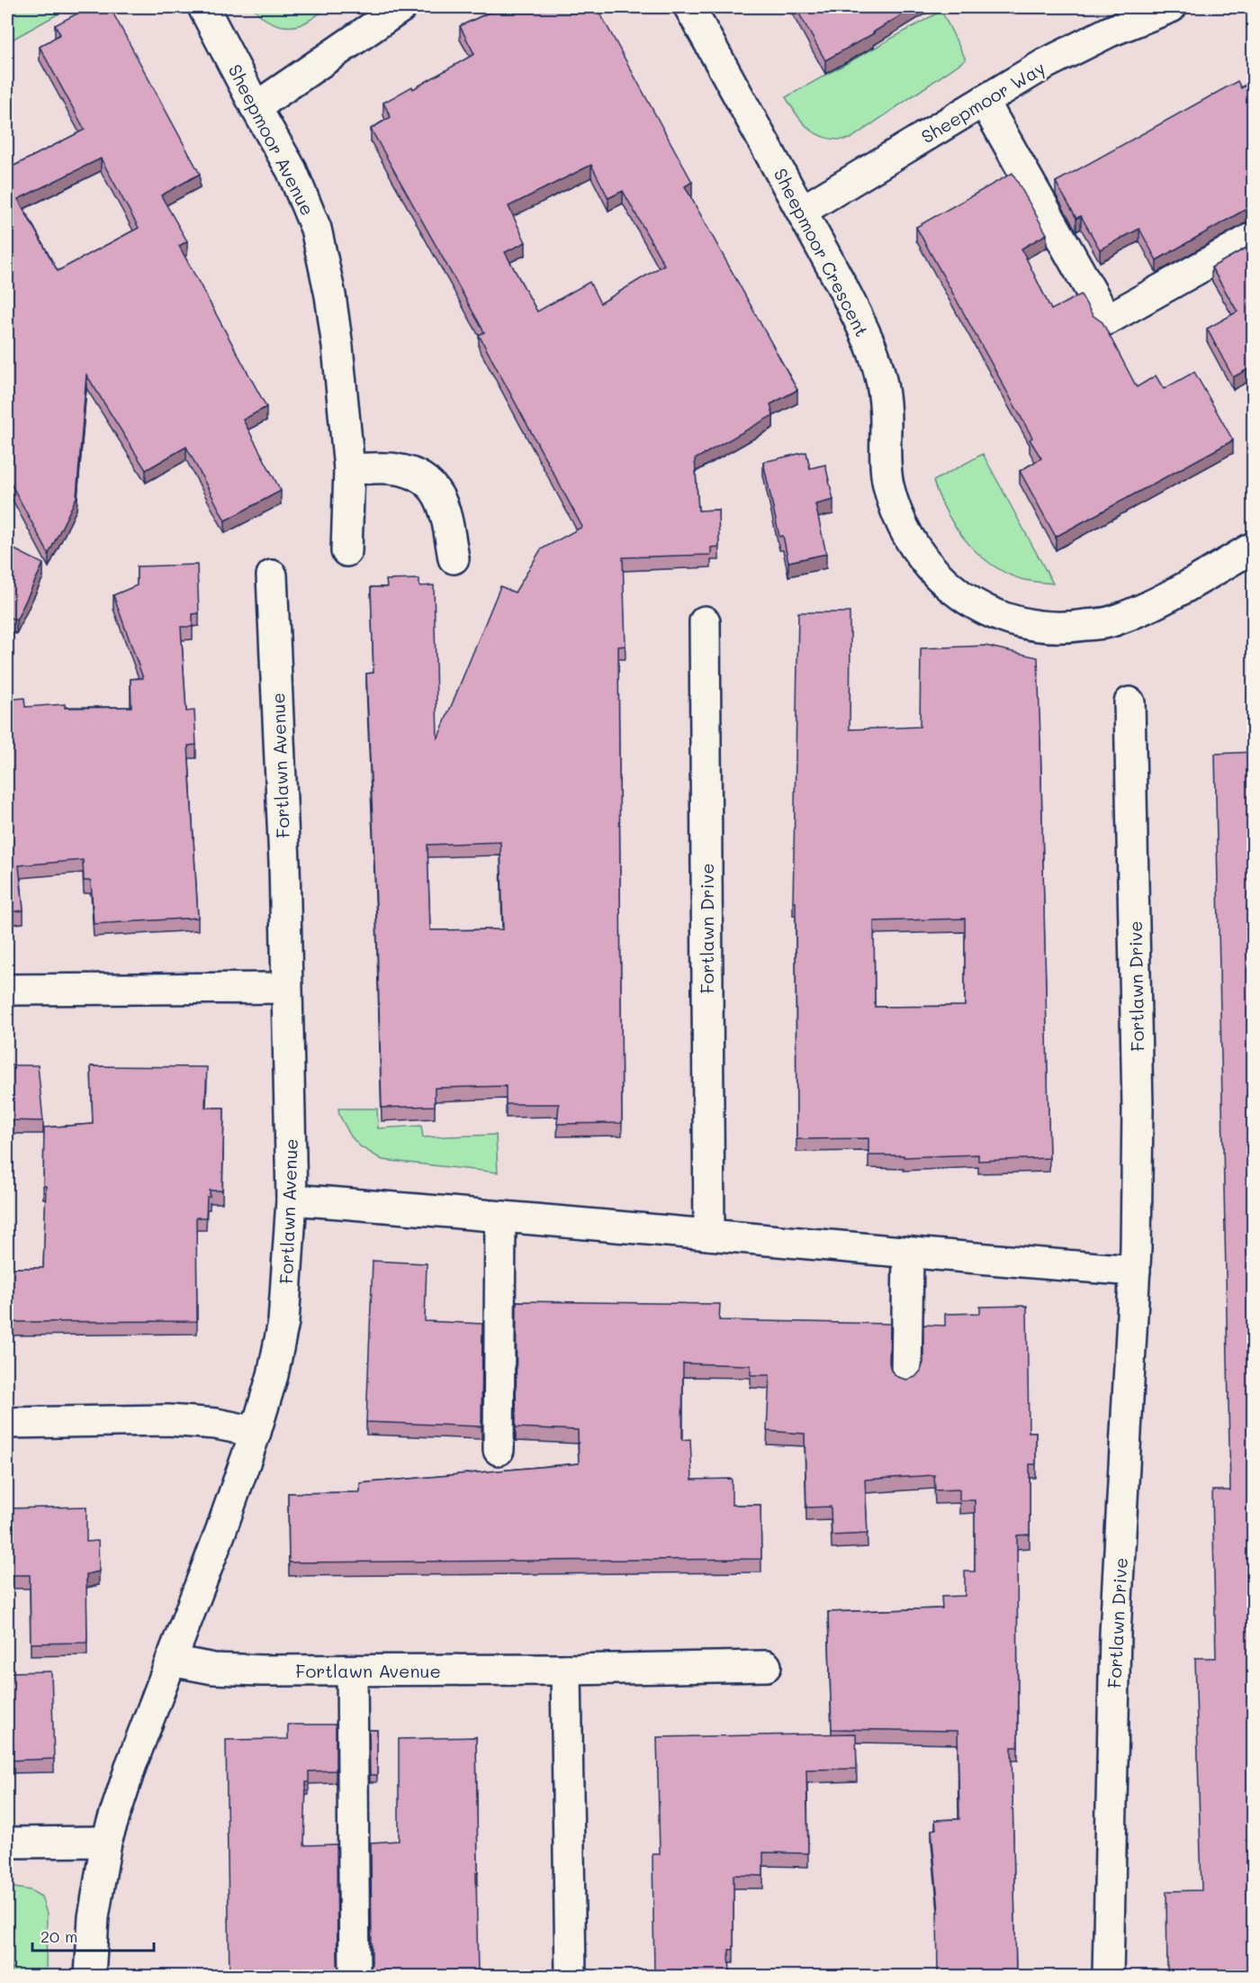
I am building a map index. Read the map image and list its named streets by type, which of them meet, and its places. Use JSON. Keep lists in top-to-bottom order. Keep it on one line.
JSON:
{"streets":{"street":["Sheepmoor Way","Sheepmoor Avenue","Sheepmoor Crescent","Fortlawn Avenue","Fortlawn Drive"]},"crossings":[["Sheepmoor Way","Sheepmoor Crescent"]],"scale_bar":"20 m"}
